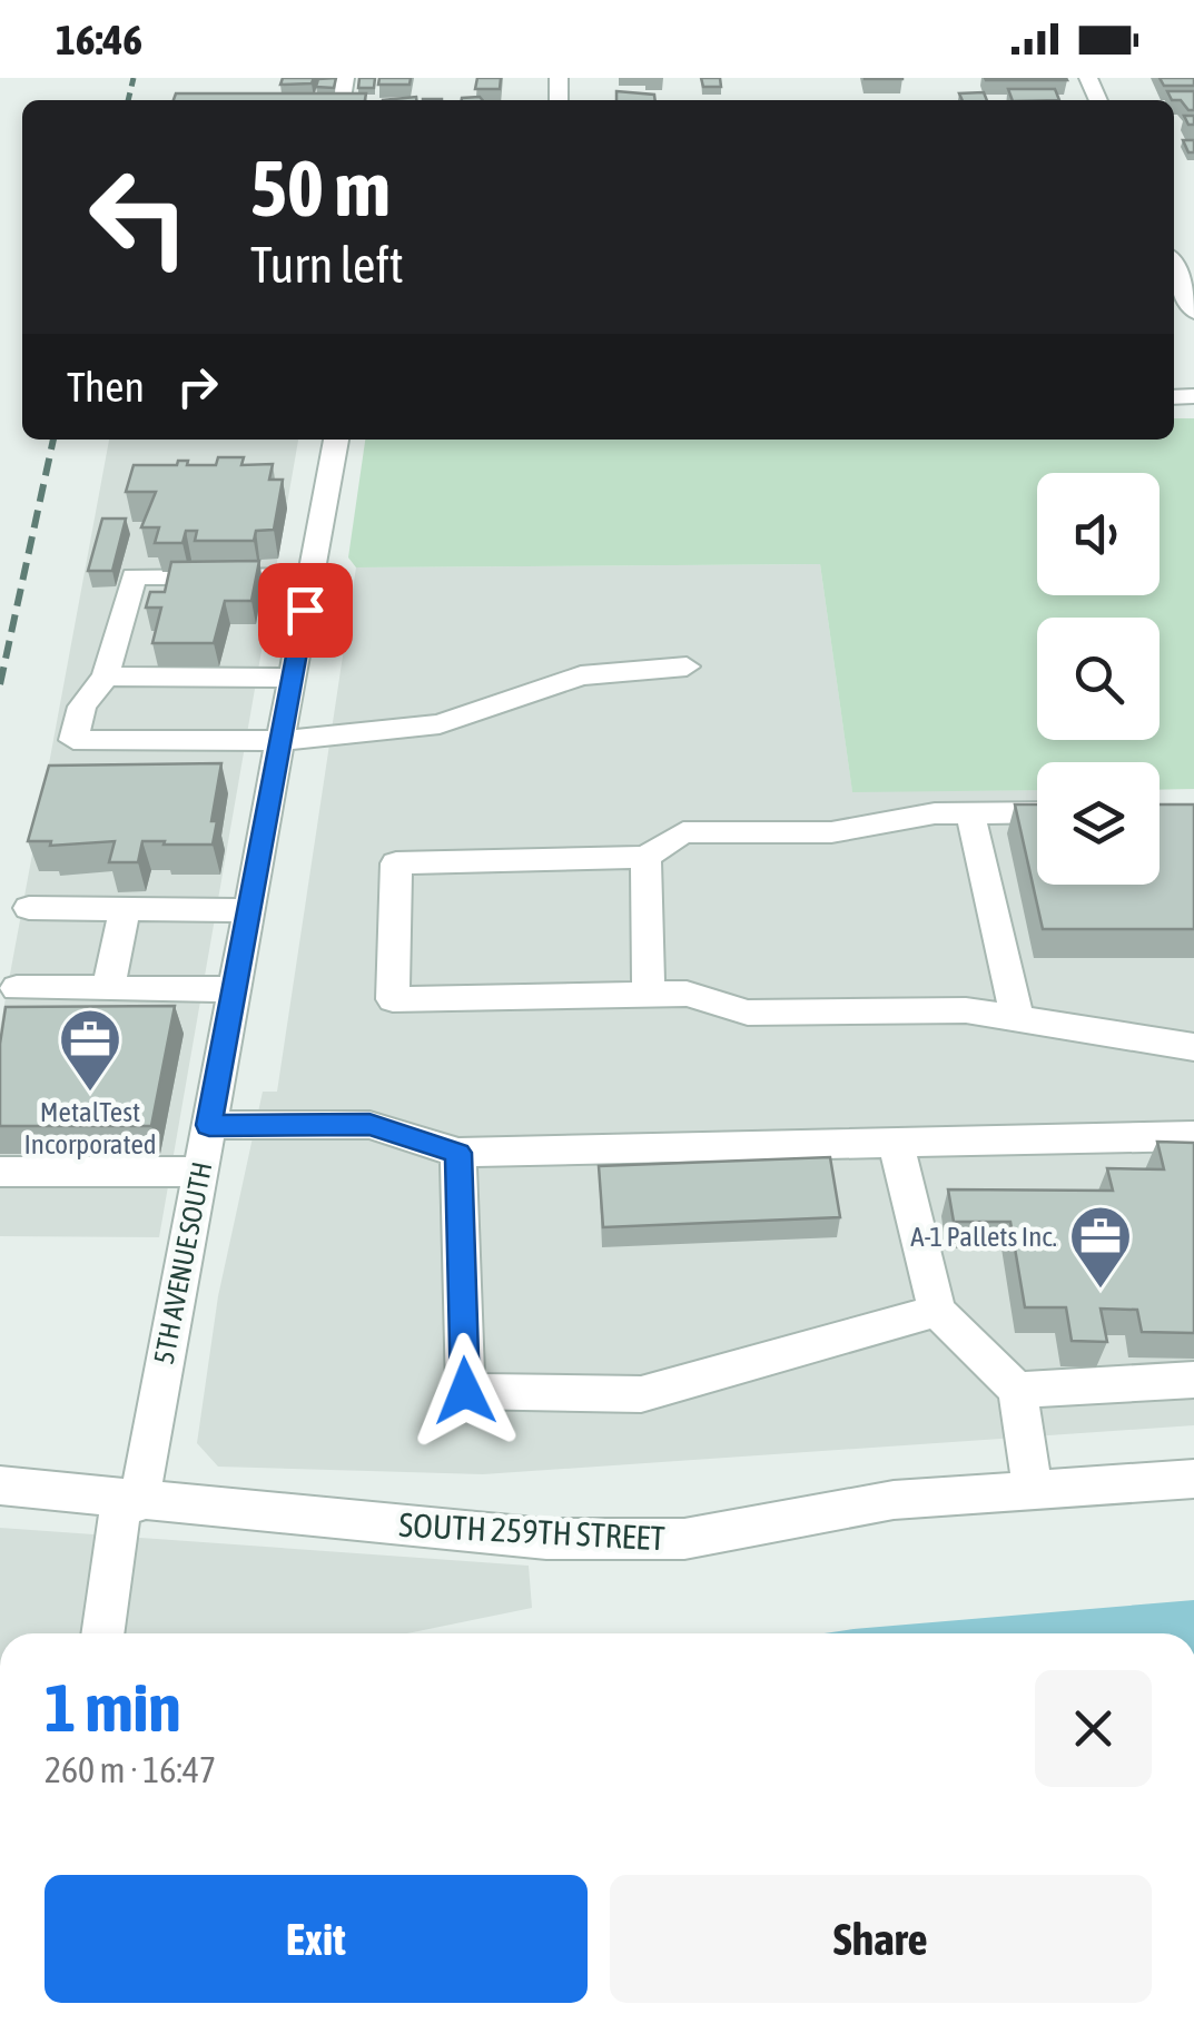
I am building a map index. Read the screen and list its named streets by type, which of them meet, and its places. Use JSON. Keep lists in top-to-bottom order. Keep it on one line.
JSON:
{"streets":{"street":["5TH AVENUE SOUTH","SOUTH 259TH STREET"]},"crossings":[["5TH AVENUE SOUTH","SOUTH 259TH STREET"]],"places":{"office":["MetalTest Incorporated","A-1 Pallets Inc."]},"page":{"status":"16:46","turn":["50 m","Turn left"],"then":"Then","heading":["1 min","260 m · 16:47"],"buttons":["Exit","Share"]}}
